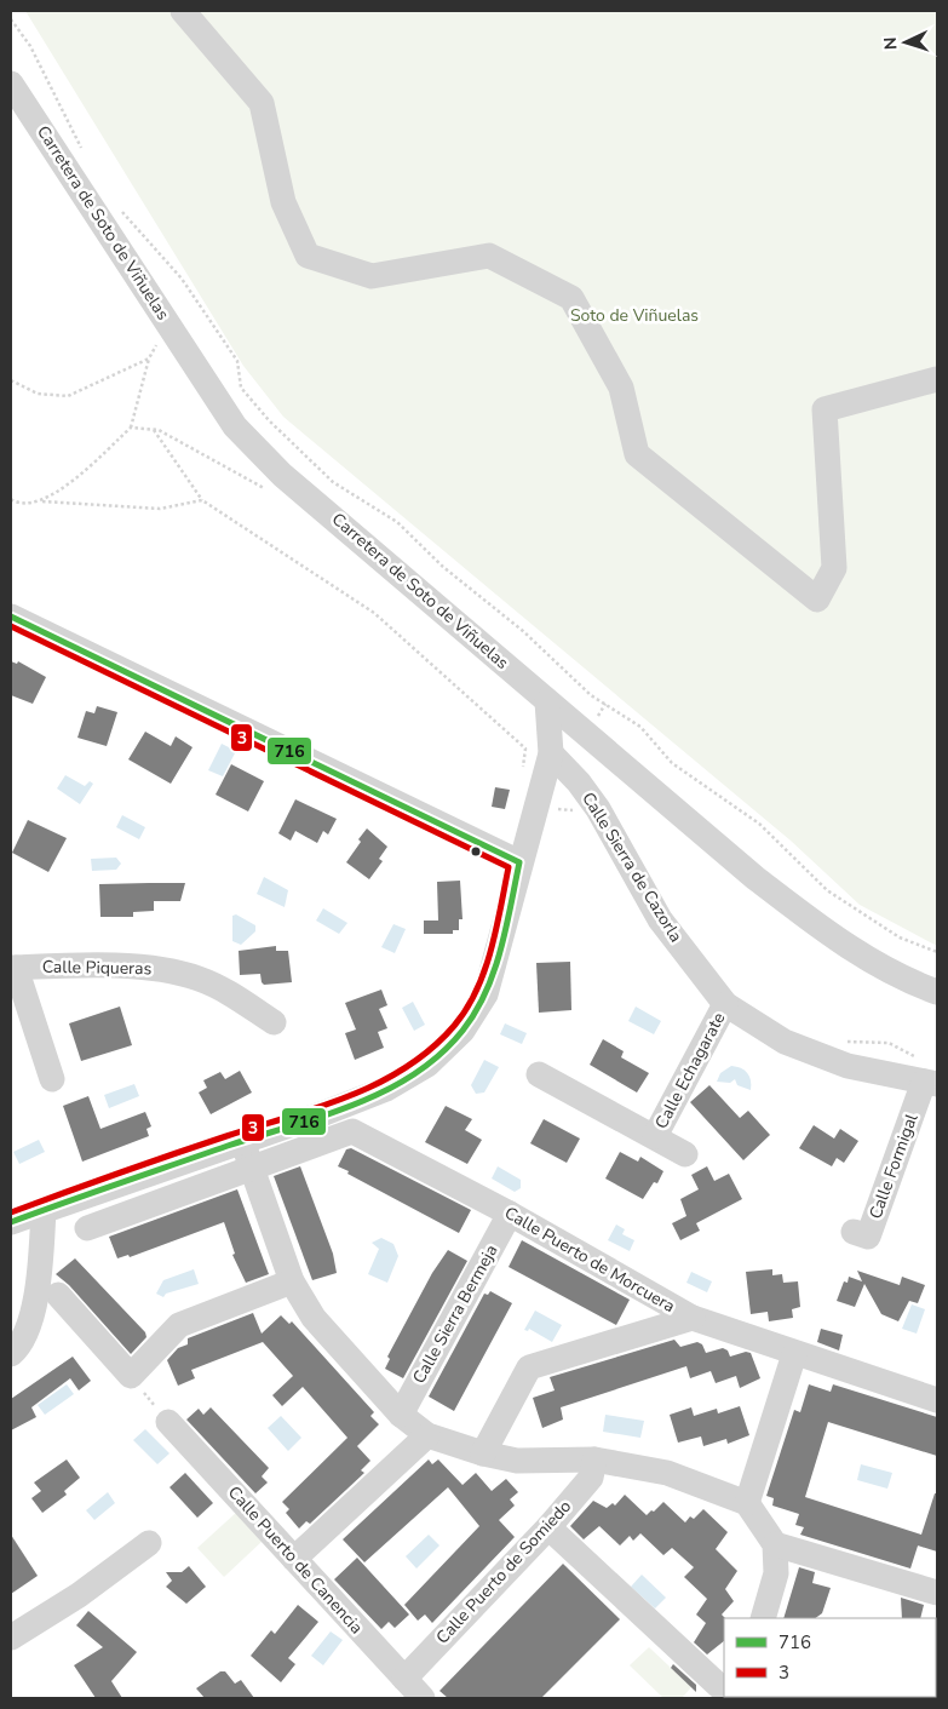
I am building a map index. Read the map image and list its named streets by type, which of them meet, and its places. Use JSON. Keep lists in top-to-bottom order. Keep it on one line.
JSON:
{"streets":{"street":["Carretera de Soto de Viñuelas","Calle Sierra de Cazorla","Calle Piqueras","Calle Echagarate","Calle Formigal","Calle Puerto de Morcuera","Calle Sierra Bermeja","Calle Puerto de Canencia","Calle Puerto de Somiedo"]},"crossings":[["Calle Sierra de Cazorla","Calle Echagarate"],["Calle Sierra de Cazorla","Calle Formigal"],["Calle Puerto de Morcuera","Calle Sierra Bermeja"],["Calle Puerto de Canencia","Calle Puerto de Somiedo"]],"parks":["Soto de Viñuelas"],"lines":["transit line 716","transit line 3"],"legend":["716","3"],"north":"left"}
